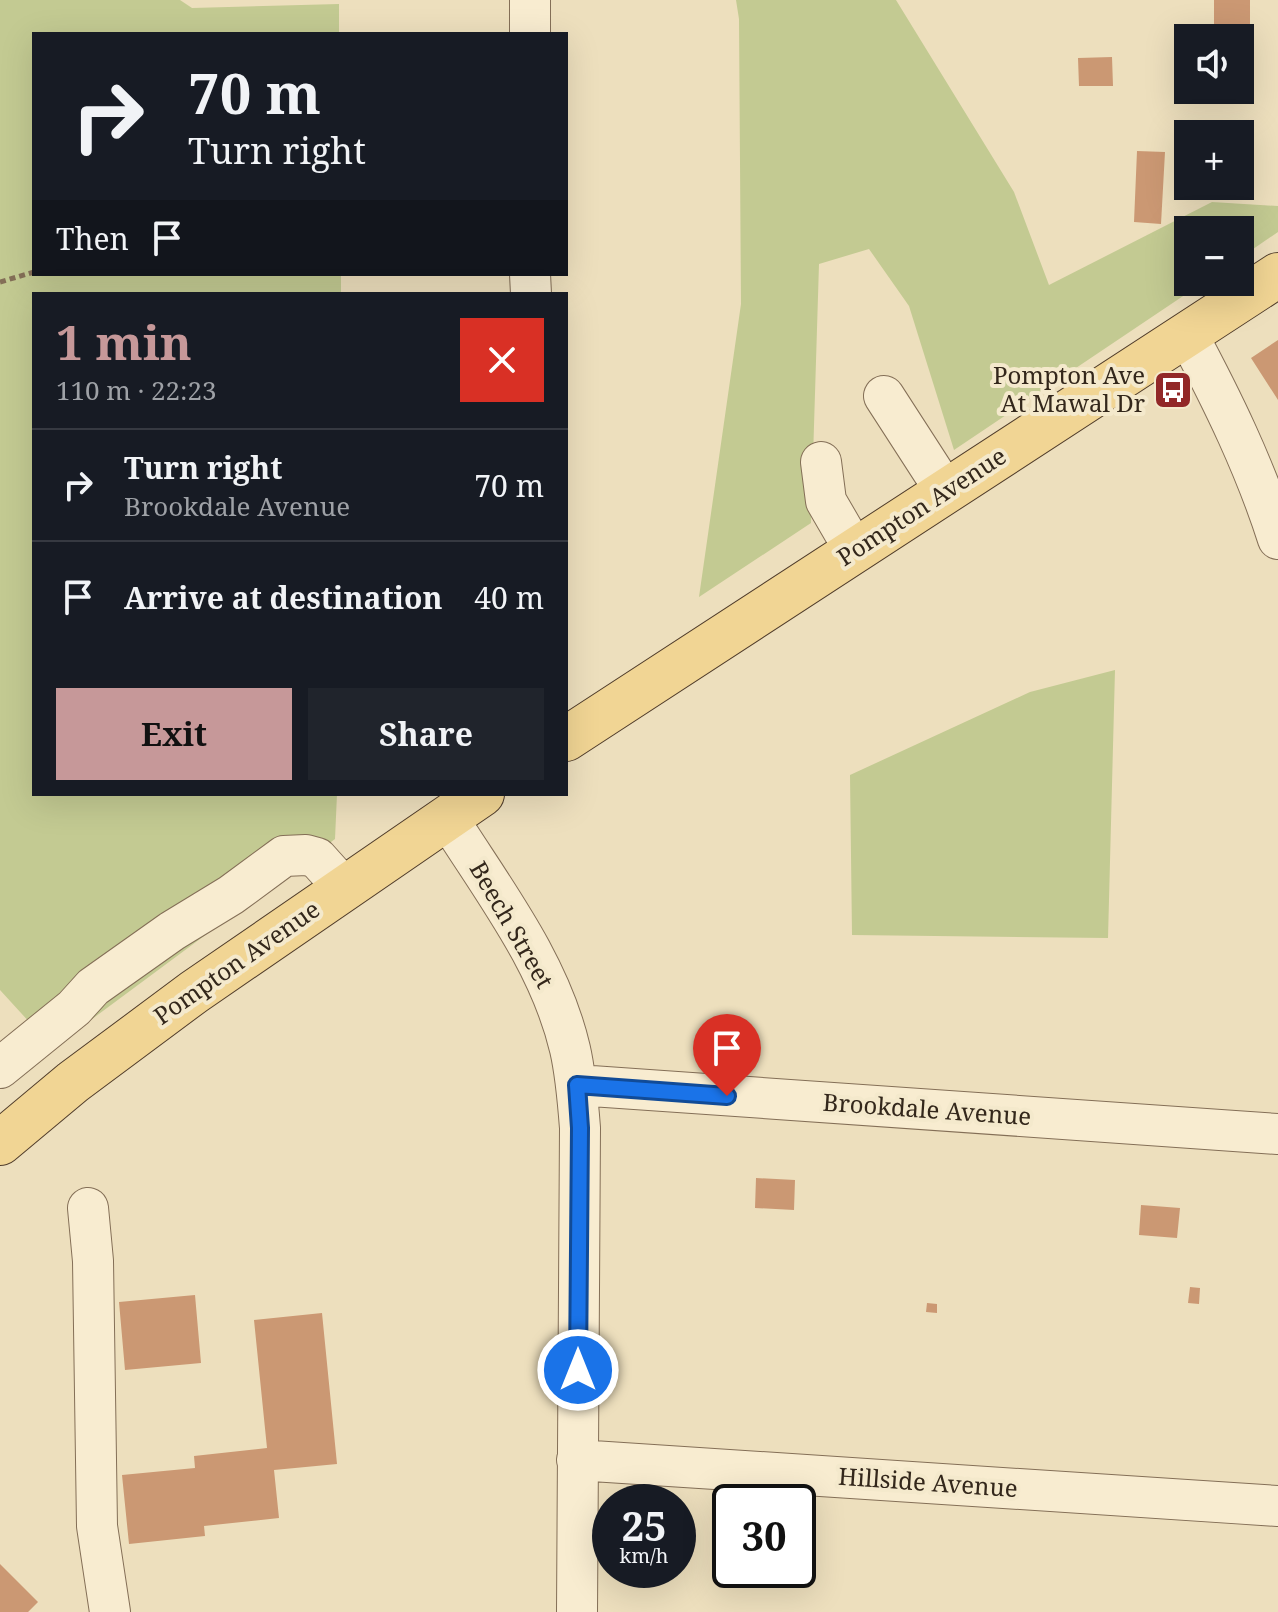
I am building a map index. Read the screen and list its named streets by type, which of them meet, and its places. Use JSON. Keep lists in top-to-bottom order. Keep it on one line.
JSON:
{"streets":{"main road":["Pompton Avenue"],"street":["Beech Street","Brookdale Avenue","Hillside Avenue"]},"crossings":[["Pompton Avenue","Beech Street"],["Beech Street","Brookdale Avenue"],["Beech Street","Hillside Avenue"]],"places":{"bus stop":["Pompton Ave At Mawal Dr"]},"page":{"map_buttons":["+","−"],"turn":["70 m","Turn right"],"then":"Then","heading":["1 min","110 m · 22:23"],"list":[{"name":"Turn right","note":"Brookdale Avenue","value":"70 m"},{"name":"Arrive at destination","value":"40 m"}],"buttons":["Exit","Share"],"speed":"25 km/h","limit":"30"}}
